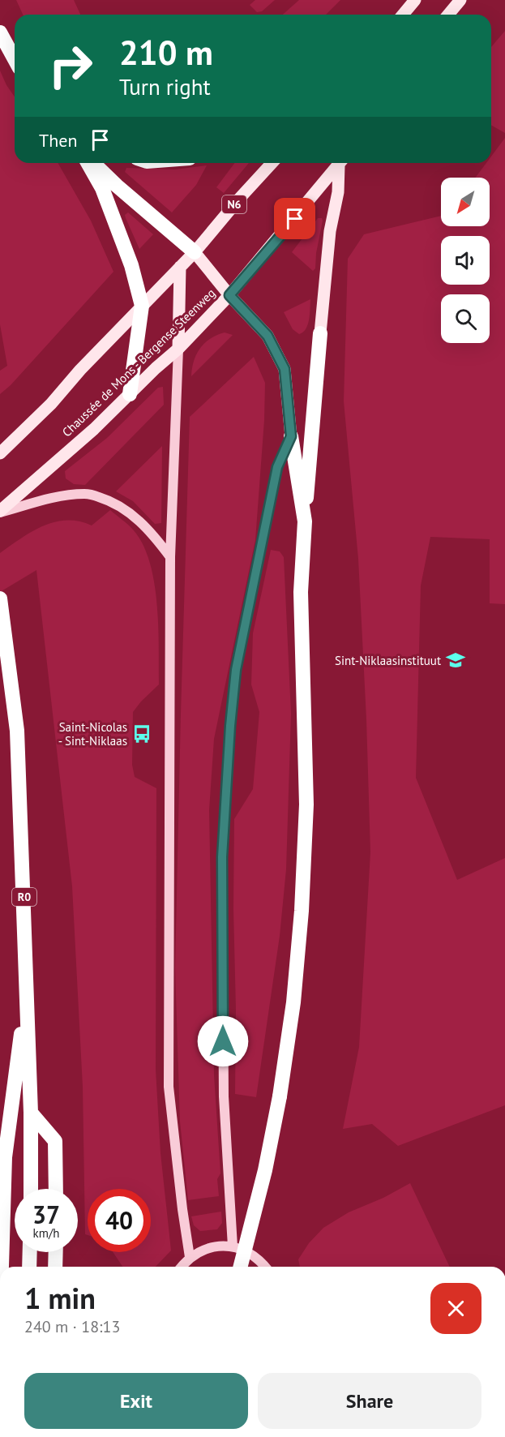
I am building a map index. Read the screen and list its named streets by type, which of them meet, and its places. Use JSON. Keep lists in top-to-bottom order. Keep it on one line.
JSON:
{"streets":{"highway":["R0"],"main road":["N6","Chaussée de Mons - Bergense Steenweg"]},"places":{"school or university":["Sint-Niklaasinstituut"],"bus stop":["Saint-Nicolas - Sint-Niklaas"]},"north":"bottom left","page":{"turn":["210 m","Turn right"],"then":"Then","speed":"37 km/h","limit":"40","heading":["1 min","240 m · 18:13"],"buttons":["Exit","Share"]}}
